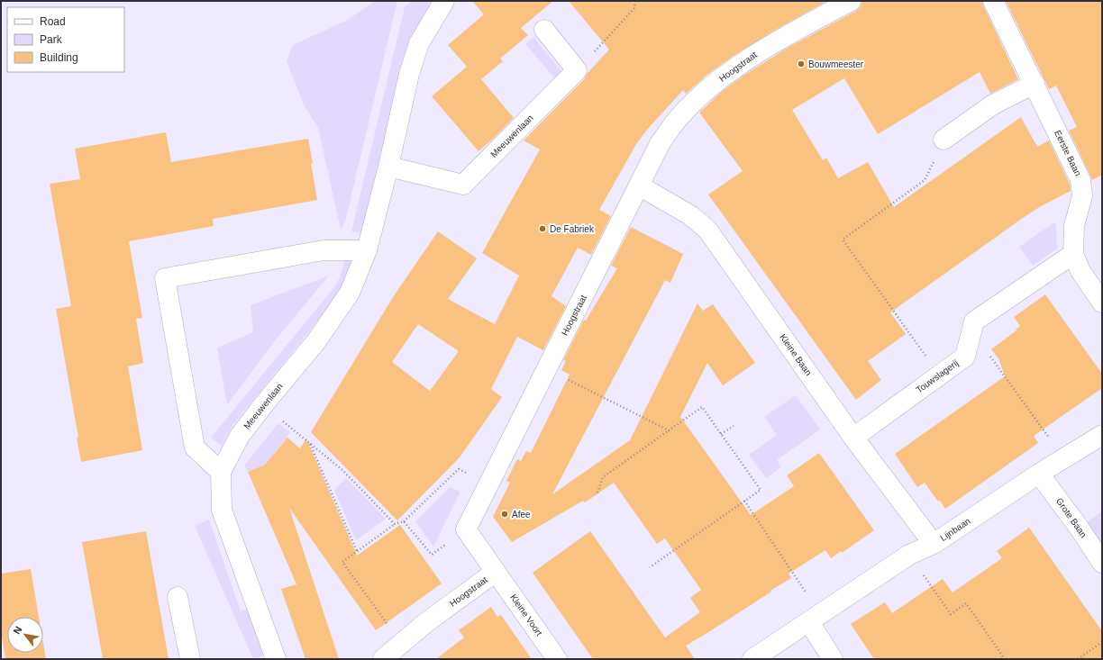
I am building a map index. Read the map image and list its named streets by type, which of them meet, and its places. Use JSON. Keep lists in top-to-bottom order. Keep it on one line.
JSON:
{"streets":{"street":["Hoogstraat","Meeuwenlaan","Eerste Baan","Kleine Baan","Touwslagerij","Grote Baan","Lijnbaan","Kleine Voort"]},"crossings":[["Hoogstraat","Kleine Baan"],["Hoogstraat","Kleine Voort"],["Eerste Baan","Touwslagerij"],["Kleine Baan","Touwslagerij"],["Kleine Baan","Lijnbaan"],["Grote Baan","Lijnbaan"]],"places":["Bouwmeester","De Fabriek","Afee"],"legend":["Road","Park","Building"],"north":"top left"}
